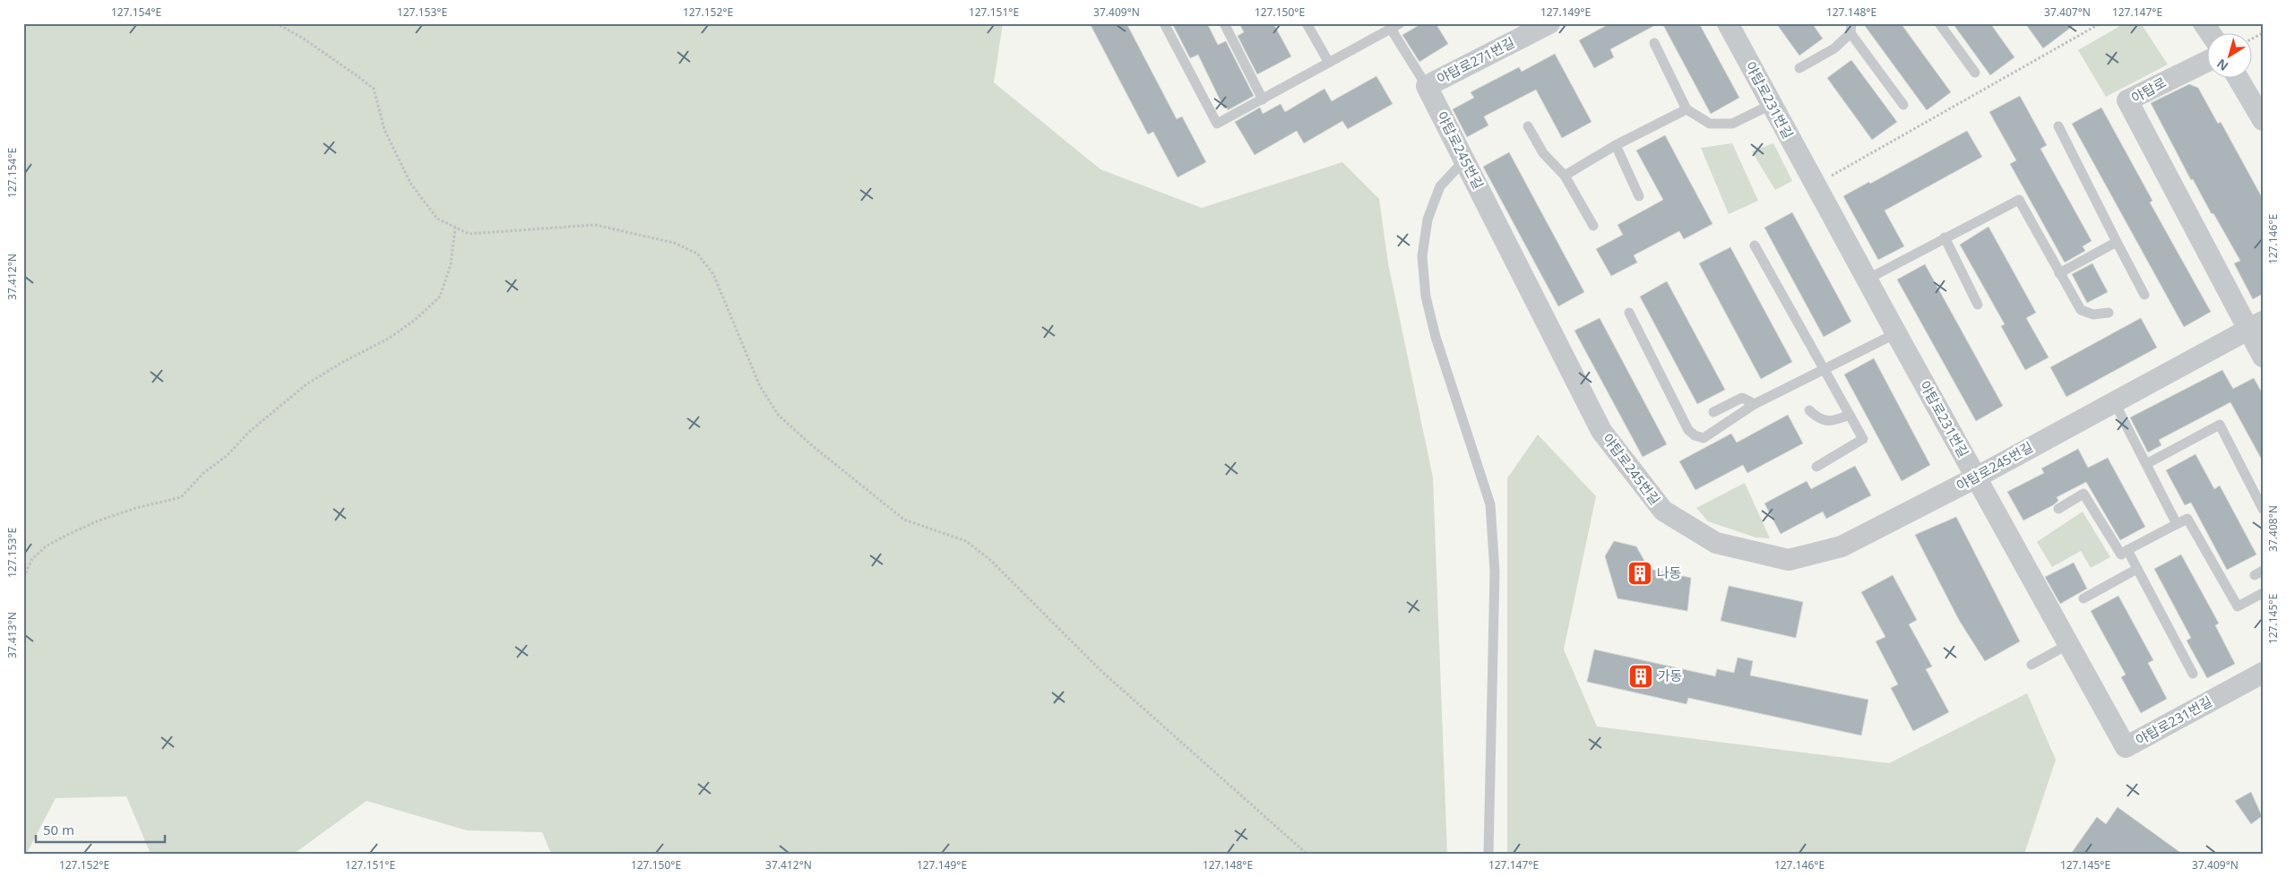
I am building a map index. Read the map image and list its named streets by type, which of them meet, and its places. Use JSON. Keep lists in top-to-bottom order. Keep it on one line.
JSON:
{"streets":{"street":["야탑로271번길","야탑로","야탑로231번길","야탑로245번길"]},"crossings":[["야탑로271번길","야탑로245번길"],["야탑로","야탑로245번길"],["야탑로231번길","야탑로245번길"]],"places":{"building":["나동","가동"]},"scale_bar":"50 m","north":"bottom left","coordinates":["127.154°E","127.153°E","127.152°E","127.151°E","37.409°N","127.150°E","127.149°E","127.148°E","37.407°N","127.147°E","127.146°E","37.412°N","37.408°N","127.145°E","37.413°N"]}
